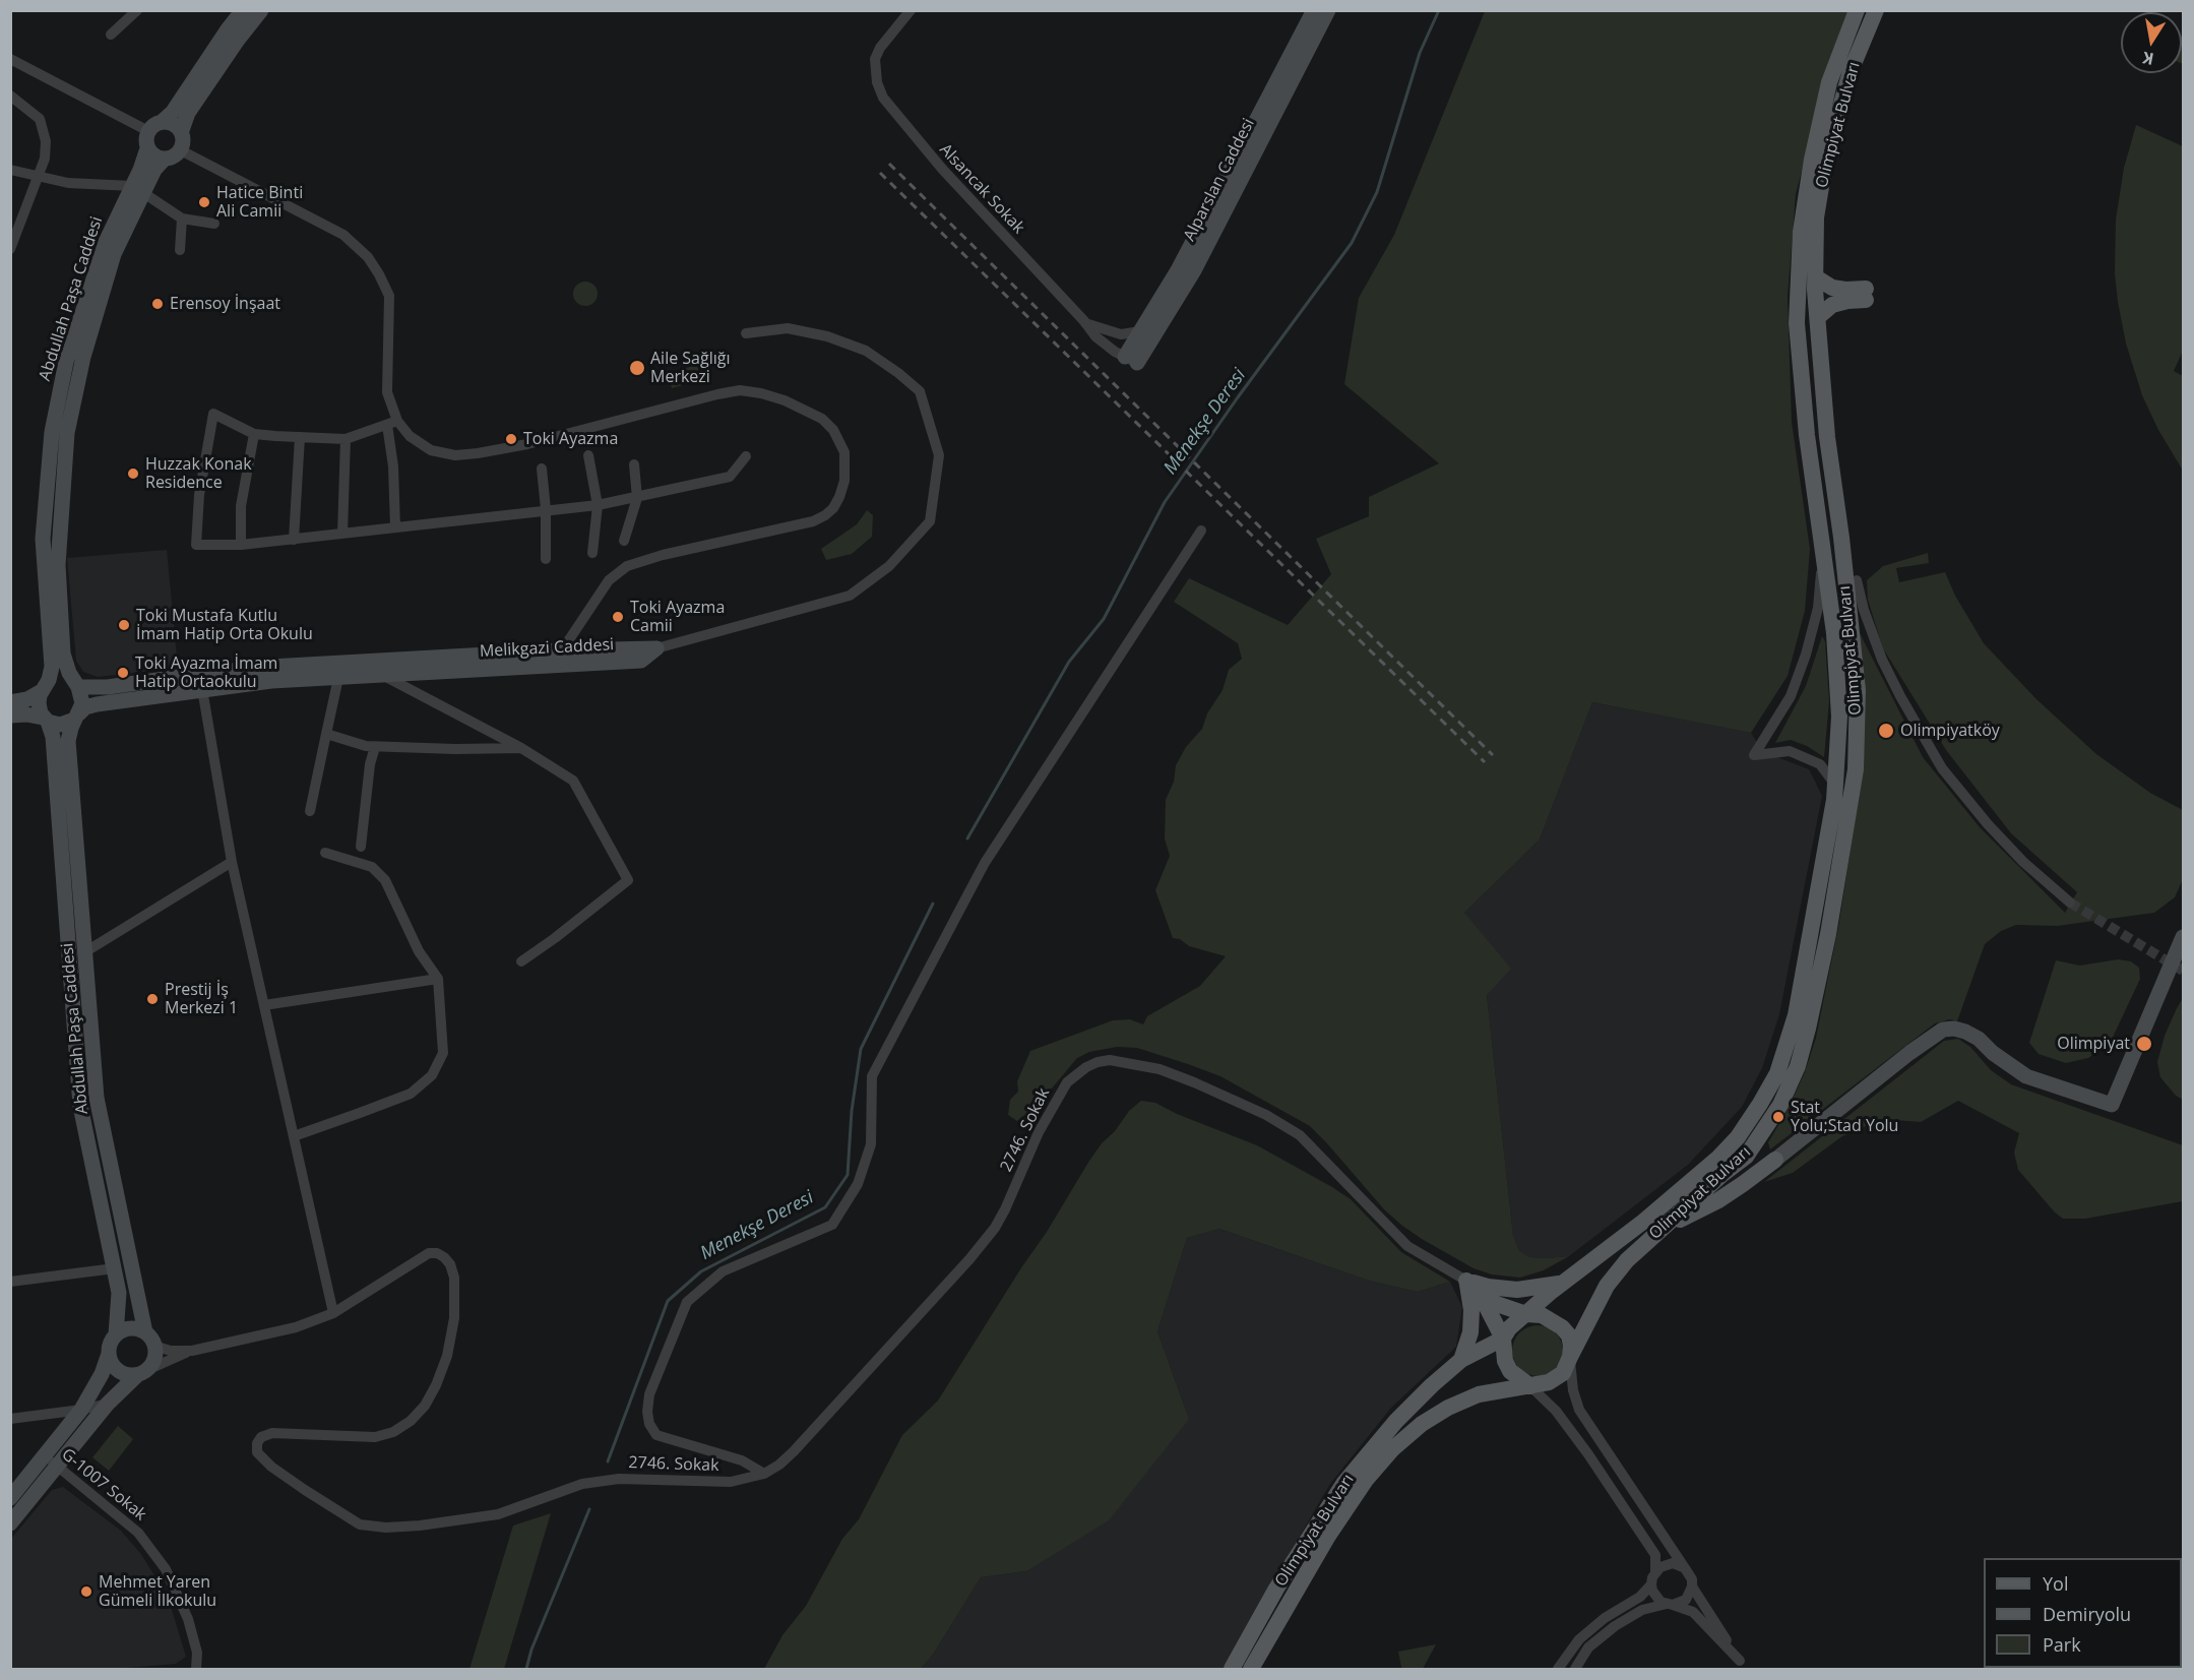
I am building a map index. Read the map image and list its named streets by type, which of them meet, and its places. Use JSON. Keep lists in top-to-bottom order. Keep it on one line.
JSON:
{"streets":{"main road":["Olimpiyat Bulvarı","Alparslan Caddesi","Abdullah Paşa Caddesi","Melikgazi Caddesi"],"street":["Alsancak Sokak","2746. Sokak","G-1007 Sokak"]},"crossings":[["Alparslan Caddesi","Alsancak Sokak"],["Abdullah Paşa Caddesi","Melikgazi Caddesi"]],"water":["Menekşe Deresi"],"places":["Hatice Binti Ali Camii","Erensoy İnşaat","Aile Sağlığı Merkezi","Toki Ayazma","Huzzak Konak Residence","Toki Ayazma Camii","Toki Mustafa Kutlu İmam Hatip Orta Okulu","Toki Ayazma İmam Hatip Ortaokulu","Olimpiyatköy","Prestij İş Merkezi 1","Olimpiyat","Stat Yolu;Stad Yolu","Mehmet Yaren Gümeli İlkokulu"],"legend":["Yol","Demiryolu","Park"],"north":"bottom"}
